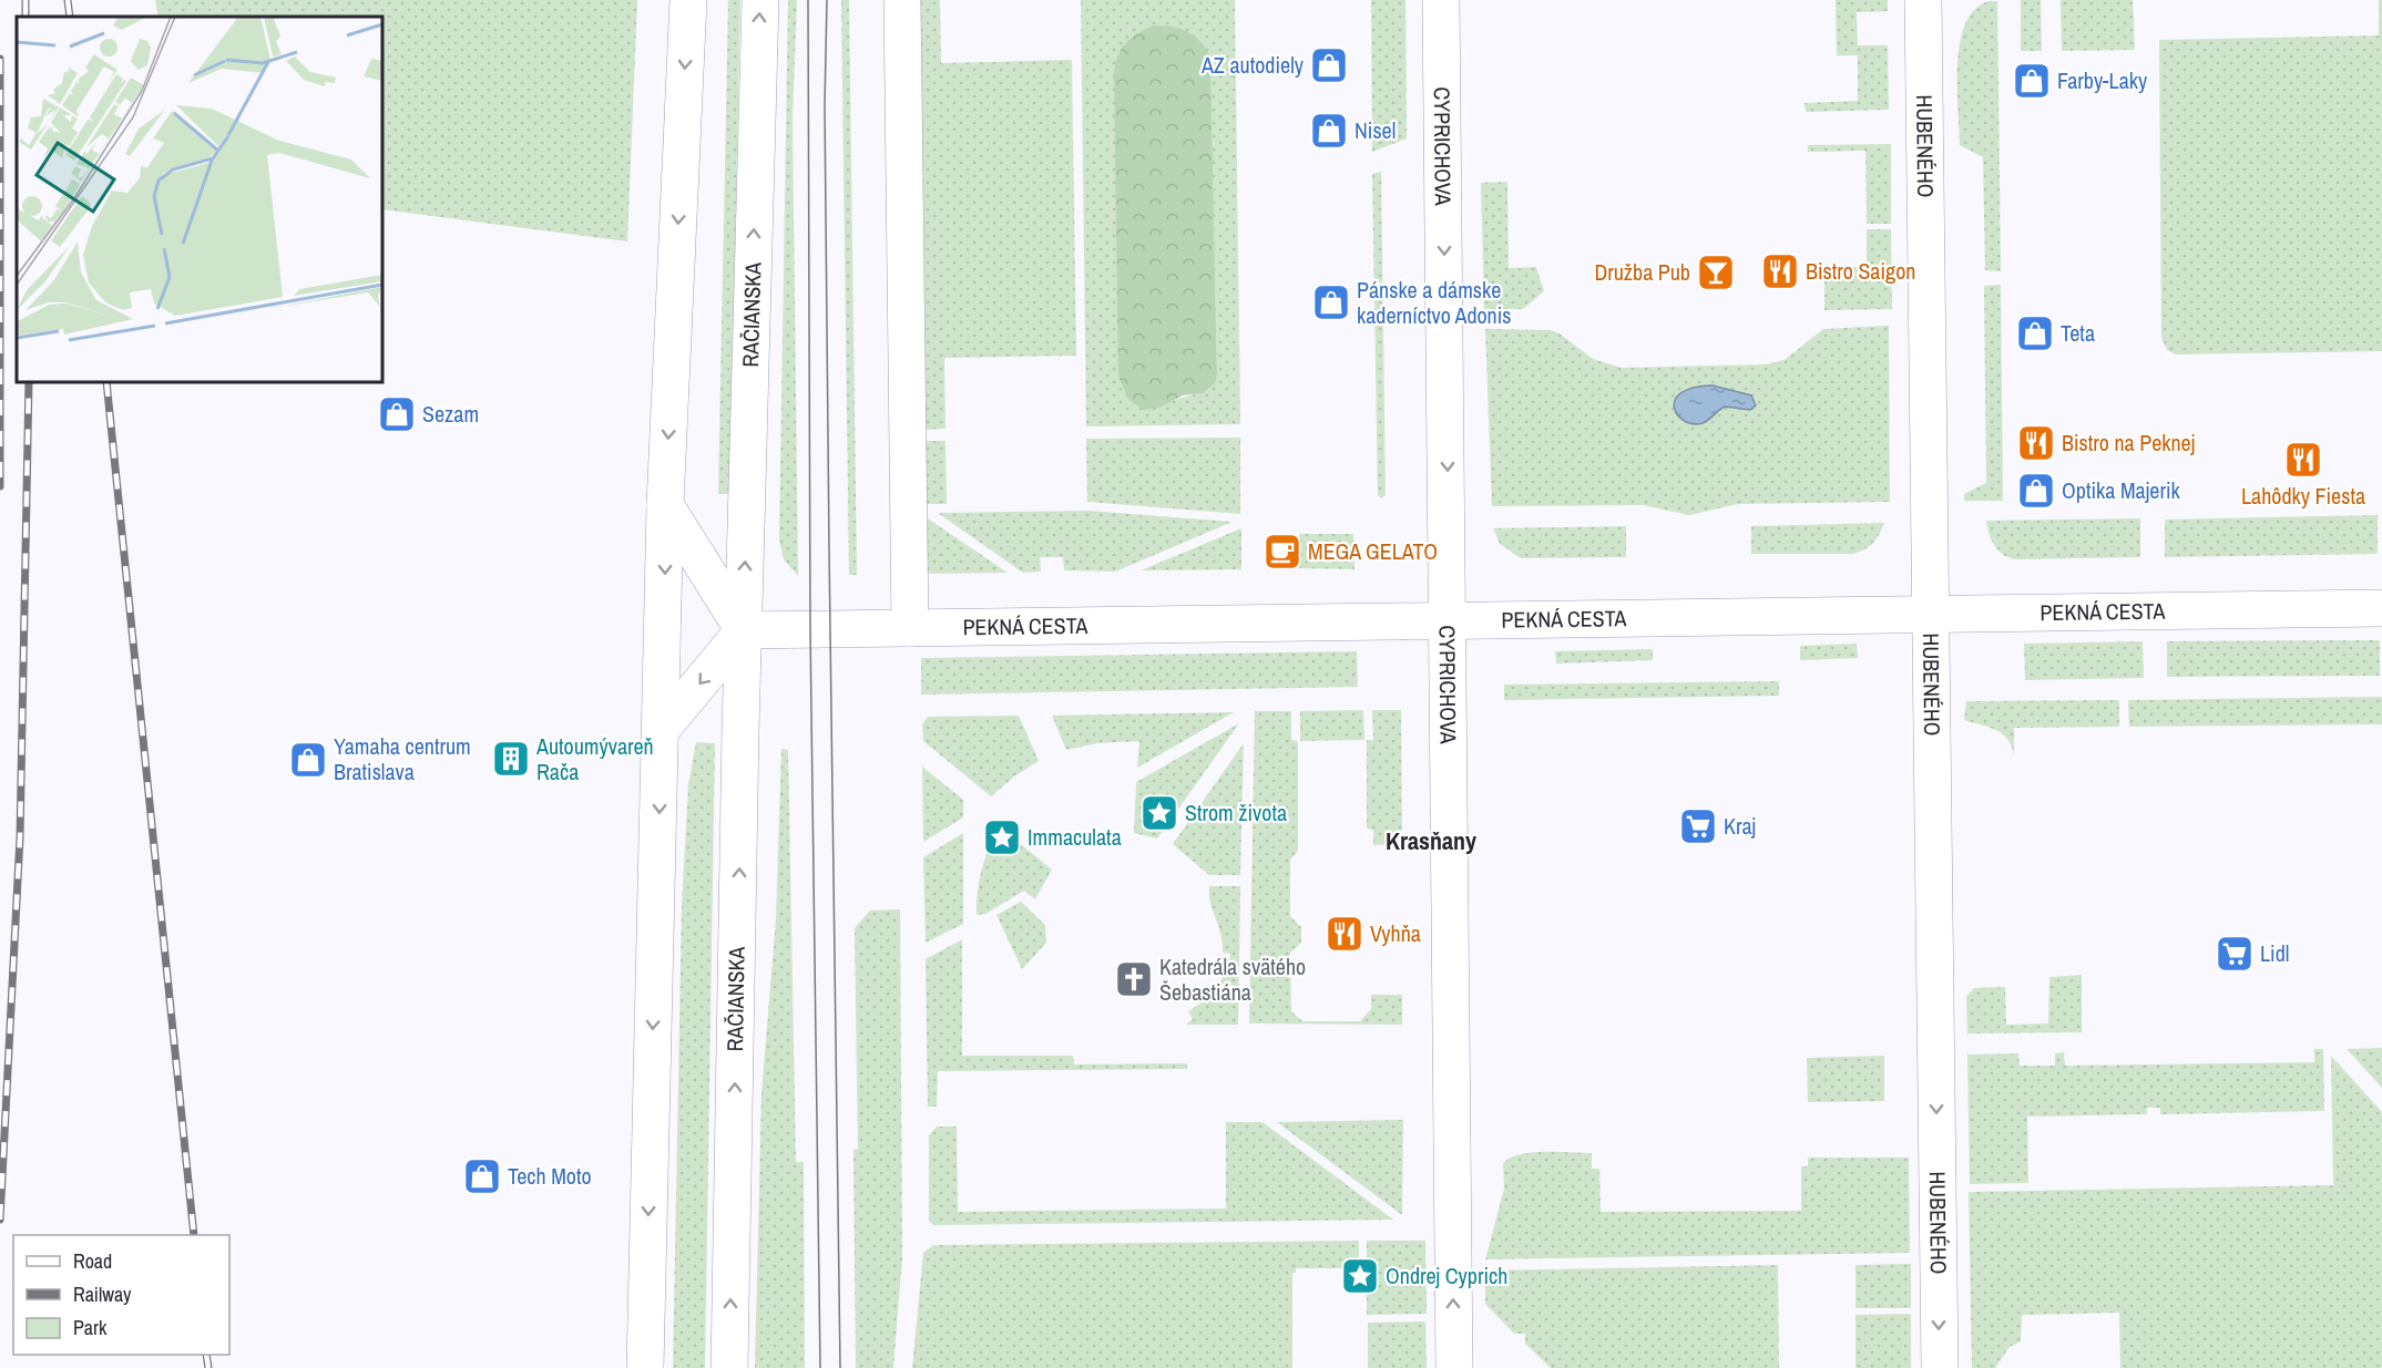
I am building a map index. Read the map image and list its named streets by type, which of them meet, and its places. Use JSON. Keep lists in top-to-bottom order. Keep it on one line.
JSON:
{"streets":{"street":["CYPRICHOVA","HUBENÉHO","RAČIANSKA","PEKNÁ CESTA"]},"crossings":[["CYPRICHOVA","PEKNÁ CESTA"],["HUBENÉHO","PEKNÁ CESTA"],["RAČIANSKA","PEKNÁ CESTA"]],"one_way":["HUBENÉHO"],"districts":["Krasňany"],"places":{"shop":["AZ autodiely","Farby-Laky","Nisel","Pánske a dámske kaderníctvo Adonis","Teta","Sezam","Optika Majerik","Yamaha centrum Bratislava","Tech Moto"],"restaurant":["Bistro Saigon","Bistro na Peknej","Lahôdky Fiesta","Vyhňa"],"bar":["Družba Pub"],"cafe":["MEGA GELATO"],"building":["Autoumývareň Rača"],"place":["Strom života","Immaculata","Ondrej Cyprich"],"supermarket":["Kraj","Lidl"],"church":["Katedrála svätého Šebastiána"]},"legend":["Road","Railway","Park"]}
